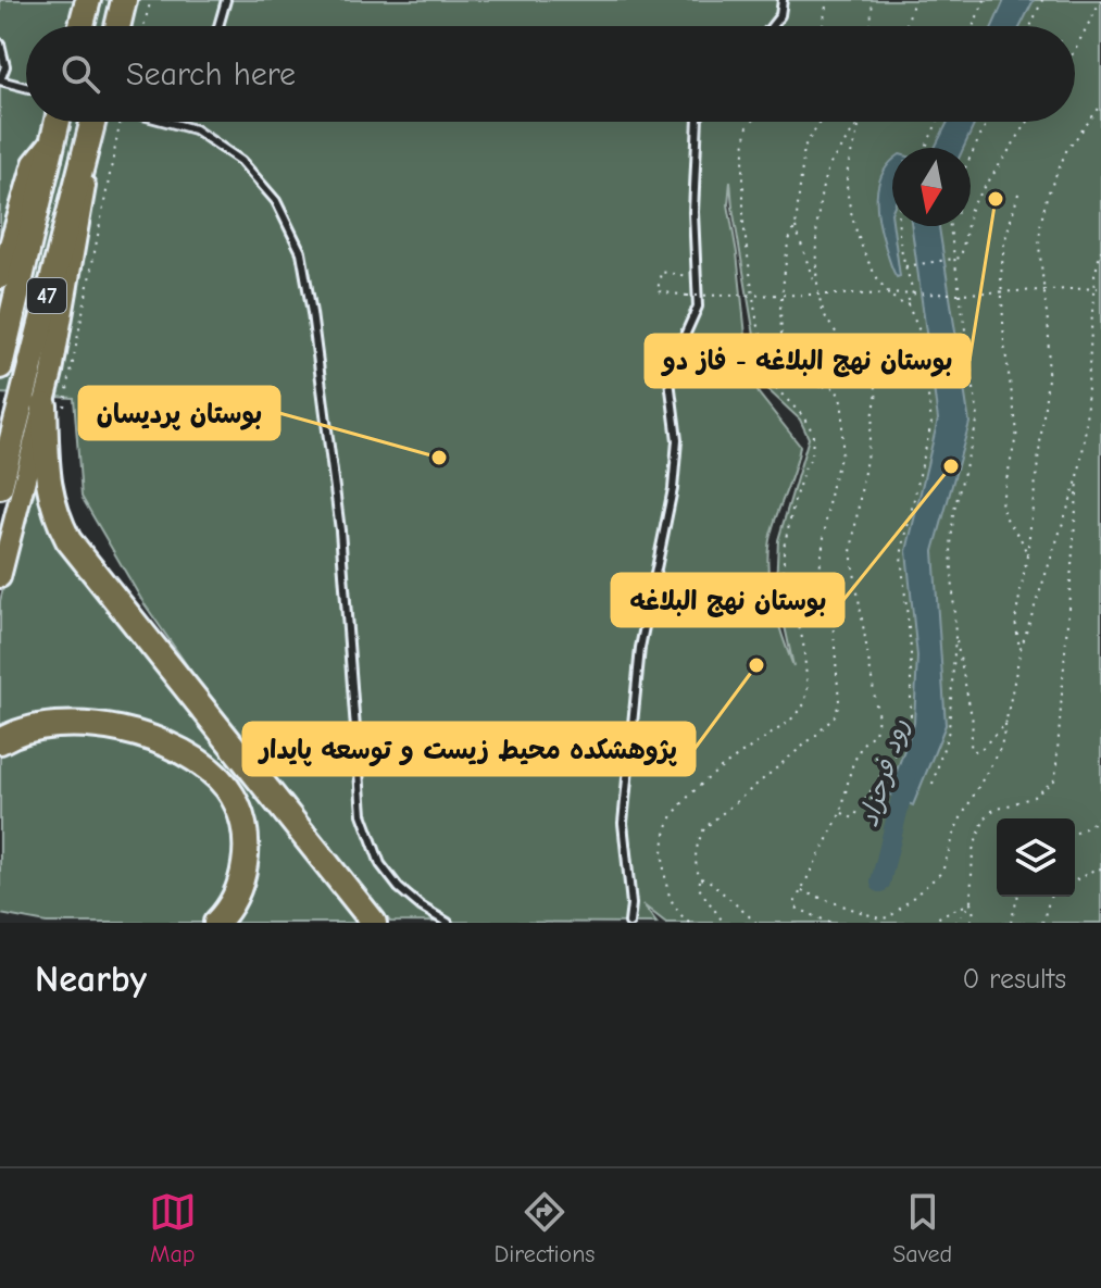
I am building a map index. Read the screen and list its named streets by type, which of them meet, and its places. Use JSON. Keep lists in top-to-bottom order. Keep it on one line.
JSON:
{"streets":{"highway":["47"]},"water":["رود فرحزاد"],"places":["بوستان نهج البلاغه - فاز دو","بوستان پردیسان","بوستان نهج البلاغه","پژوهشکده محیط زیست و توسعه پایدار"],"north":"bottom","page":{"search":"Search here","heading":["Nearby","0 results"],"nav":["Map","Directions","Saved"]}}
